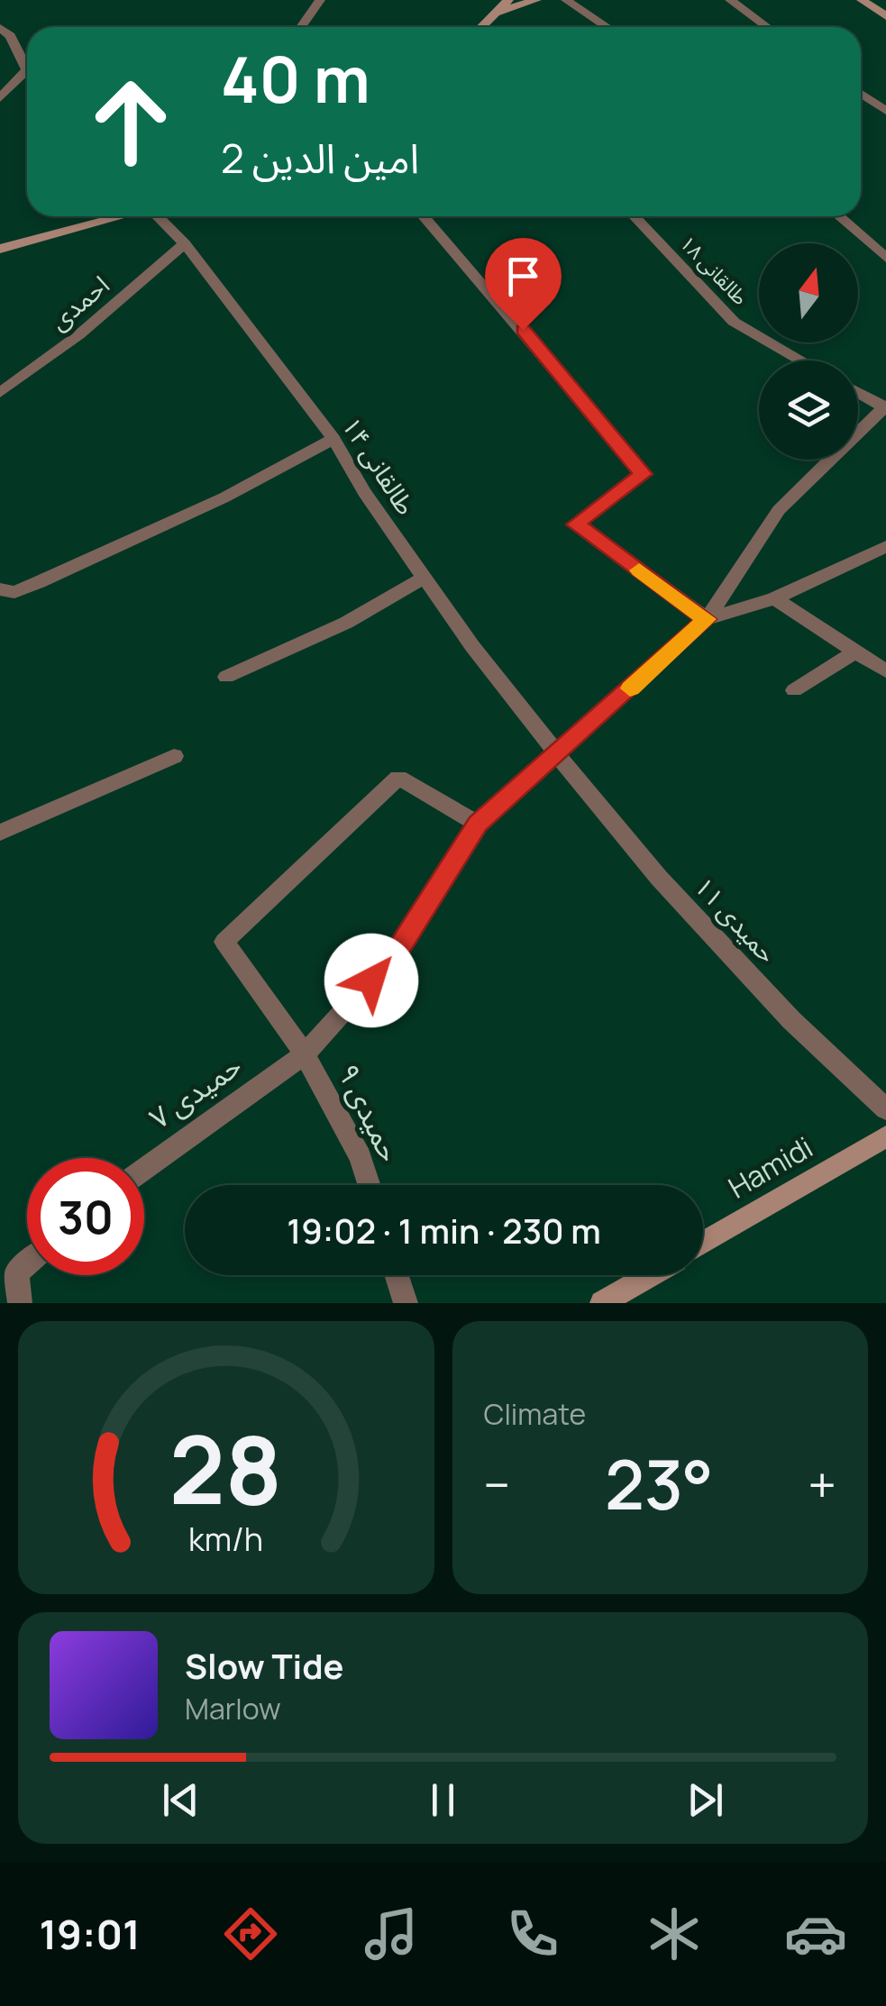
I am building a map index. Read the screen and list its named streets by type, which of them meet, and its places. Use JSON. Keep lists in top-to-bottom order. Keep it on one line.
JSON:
{"streets":{"main road":["Hamidi"],"street":["طالقانی ۱۸","احمدی","طالقانی ۱۴","حمیدی ۱۱","حمیدی ۷","حمیدی ۹"]},"crossings":[["احمدی","طالقانی ۱۴"],["طالقانی ۱۴","حمیدی ۱۱"],["طالقانی ۱۴","حمیدی ۷"],["حمیدی ۱۱","حمیدی ۷"],["حمیدی ۷","حمیدی ۹"]],"north":"top","page":{"turn":["40 m","امین الدین 2"],"limit":"30","trip":"19:02 · 1 min · 230 m","tile":"Climate","heat":["−","23°","+"],"song":["Slow Tide","Marlow"],"tabs":"19:01","gauge":["28","km/h"]}}
